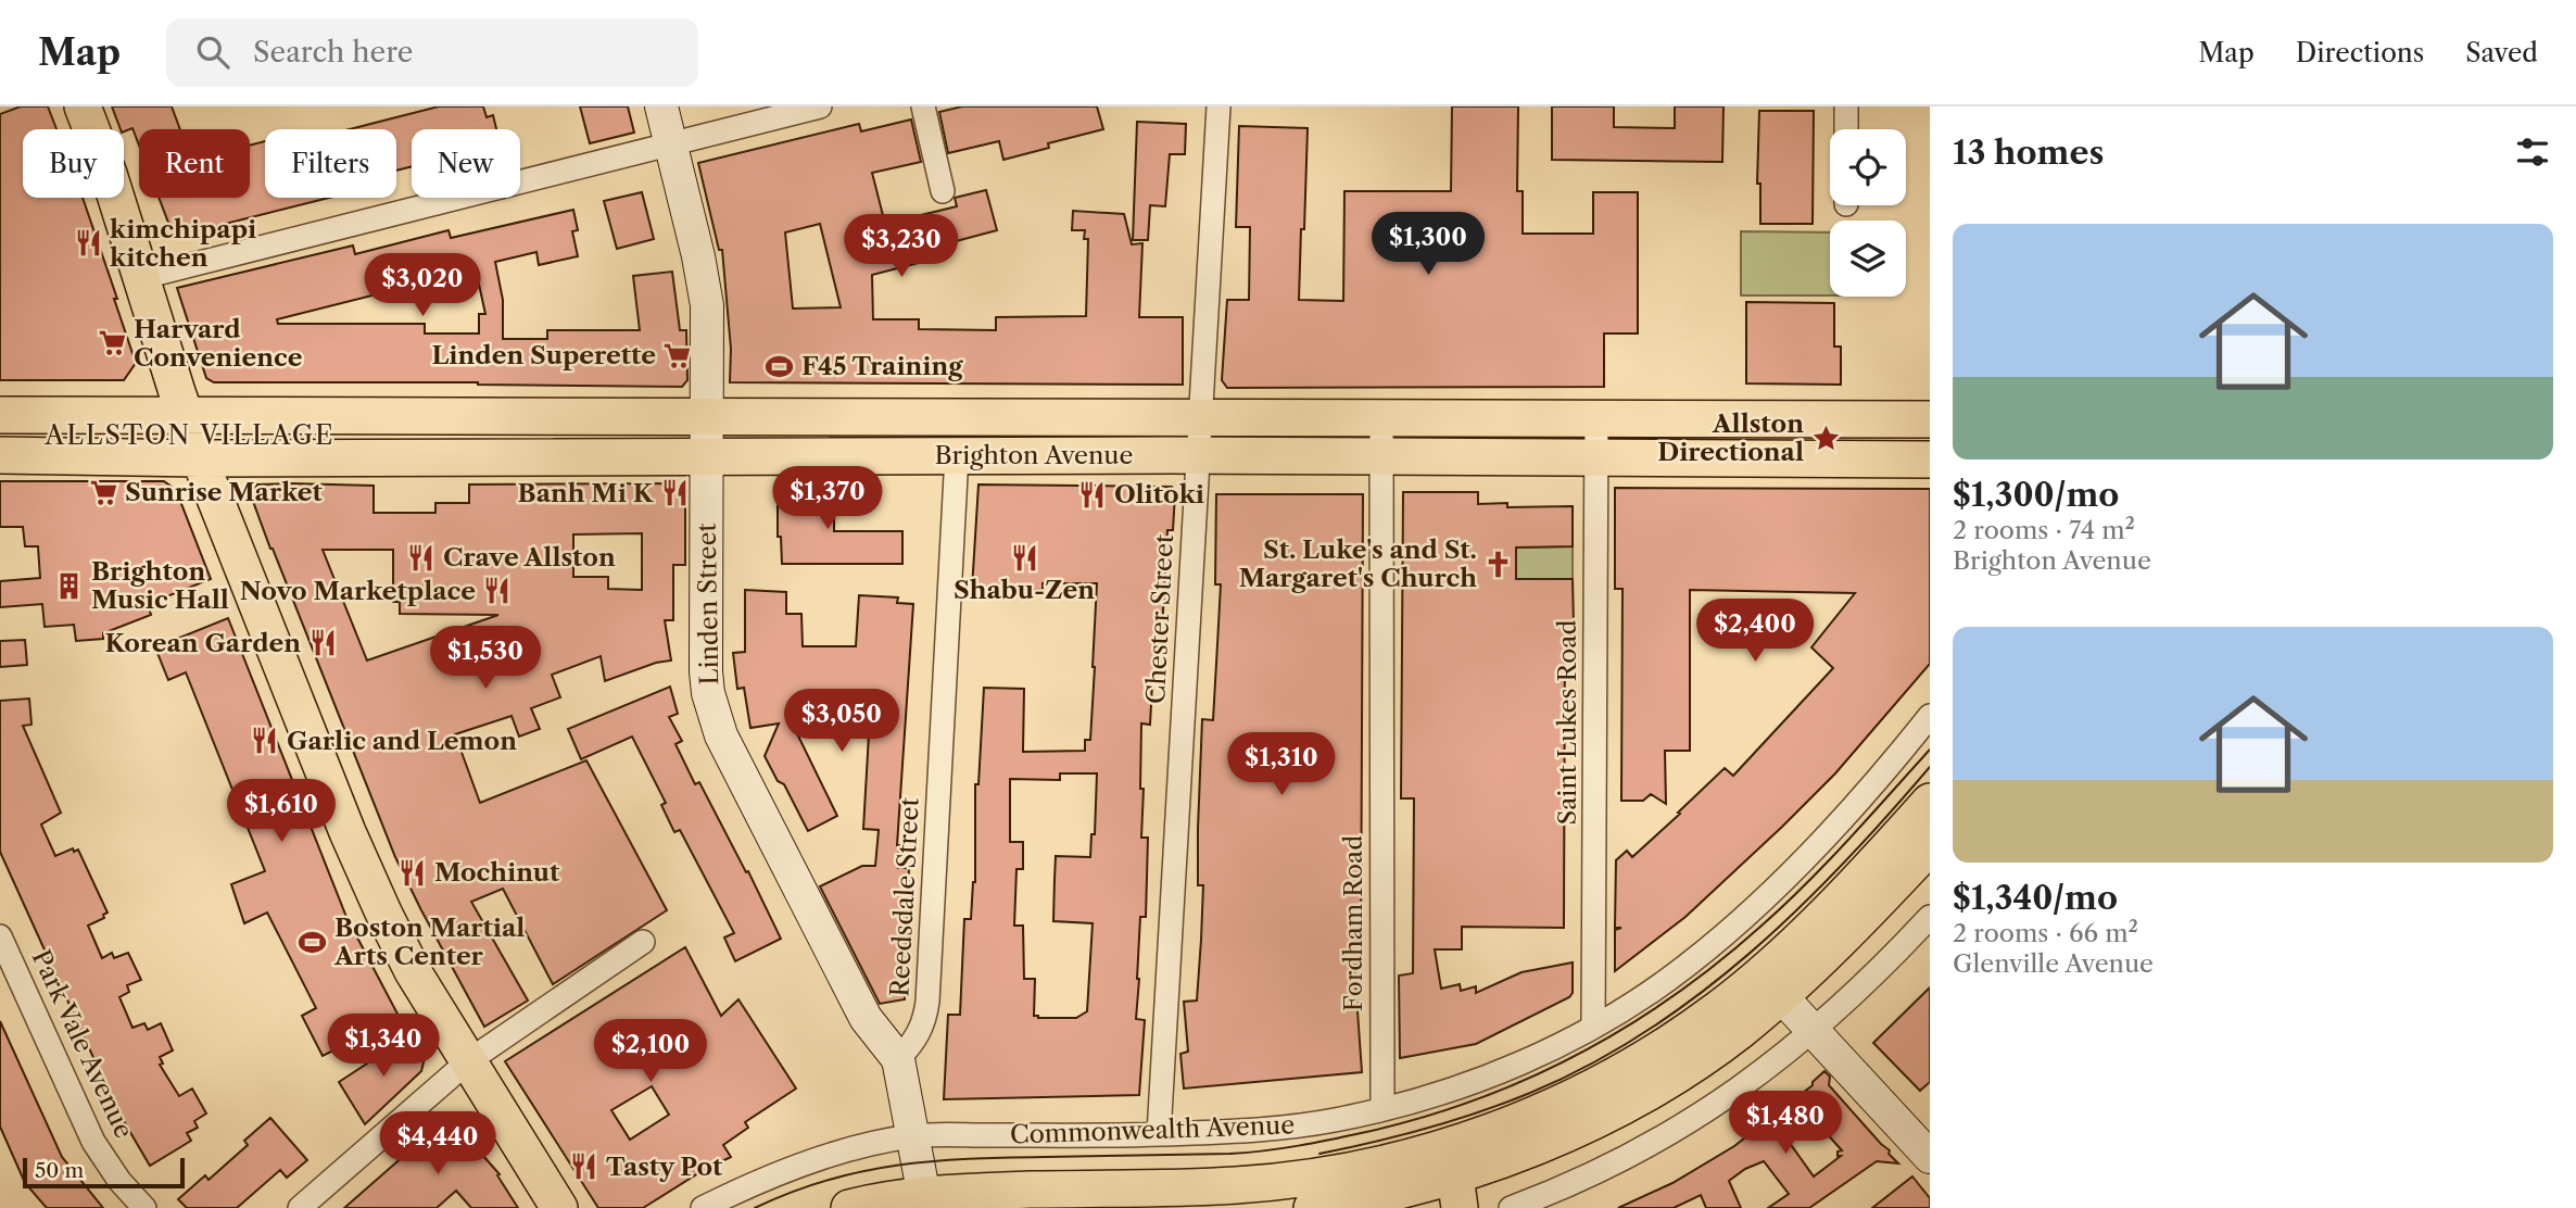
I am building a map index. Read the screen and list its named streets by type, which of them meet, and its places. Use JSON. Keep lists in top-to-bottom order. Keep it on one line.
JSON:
{"streets":{"main road":["Brighton Avenue"],"street":["Linden Street","Chester Street","Saint Lukes Road","Reedsdale Street","Fordham Road","Park Vale Avenue","Commonwealth Avenue"]},"crossings":[["Brighton Avenue","Linden Street"],["Brighton Avenue","Chester Street"],["Brighton Avenue","Saint Lukes Road"],["Brighton Avenue","Reedsdale Street"],["Brighton Avenue","Fordham Road"],["Linden Street","Reedsdale Street"],["Chester Street","Commonwealth Avenue"],["Saint Lukes Road","Commonwealth Avenue"],["Fordham Road","Commonwealth Avenue"]],"districts":["ALLSTON VILLAGE"],"places":{"restaurant":["kimchipapi kitchen","Banh Mi K","Olitoki","Crave Allston","Shabu-Zen","Novo Marketplace","Korean Garden","Garlic and Lemon","Mochinut","Tasty Pot"],"supermarket":["Harvard Convenience","Linden Superette","Sunrise Market"],"sports":["F45 Training","Boston Martial Arts Center"],"place":["Allston Directional"],"church":["St. Luke's and St. Margaret's Church"],"building":["Brighton Music Hall"]},"scale_bar":"50 m","page":{"header":"Map","search":"Search here","nav":["Map","Directions","Saved"],"heading":"13 homes","chip":["Buy","Rent","Filters","New"],"list":[{"name":"$1,300/mo","note":"2 rooms · 74 m² · Brighton Avenue"},{"name":"$1,340/mo","note":"2 rooms · 66 m² · Glenville Avenue"}],"price":["$1,300","$3,230","$3,020","$1,370","$2,400","$1,530","$3,050","$1,310","$1,610","$1,340","$2,100","$1,480","$4,440"],"scale":"50 m"}}
